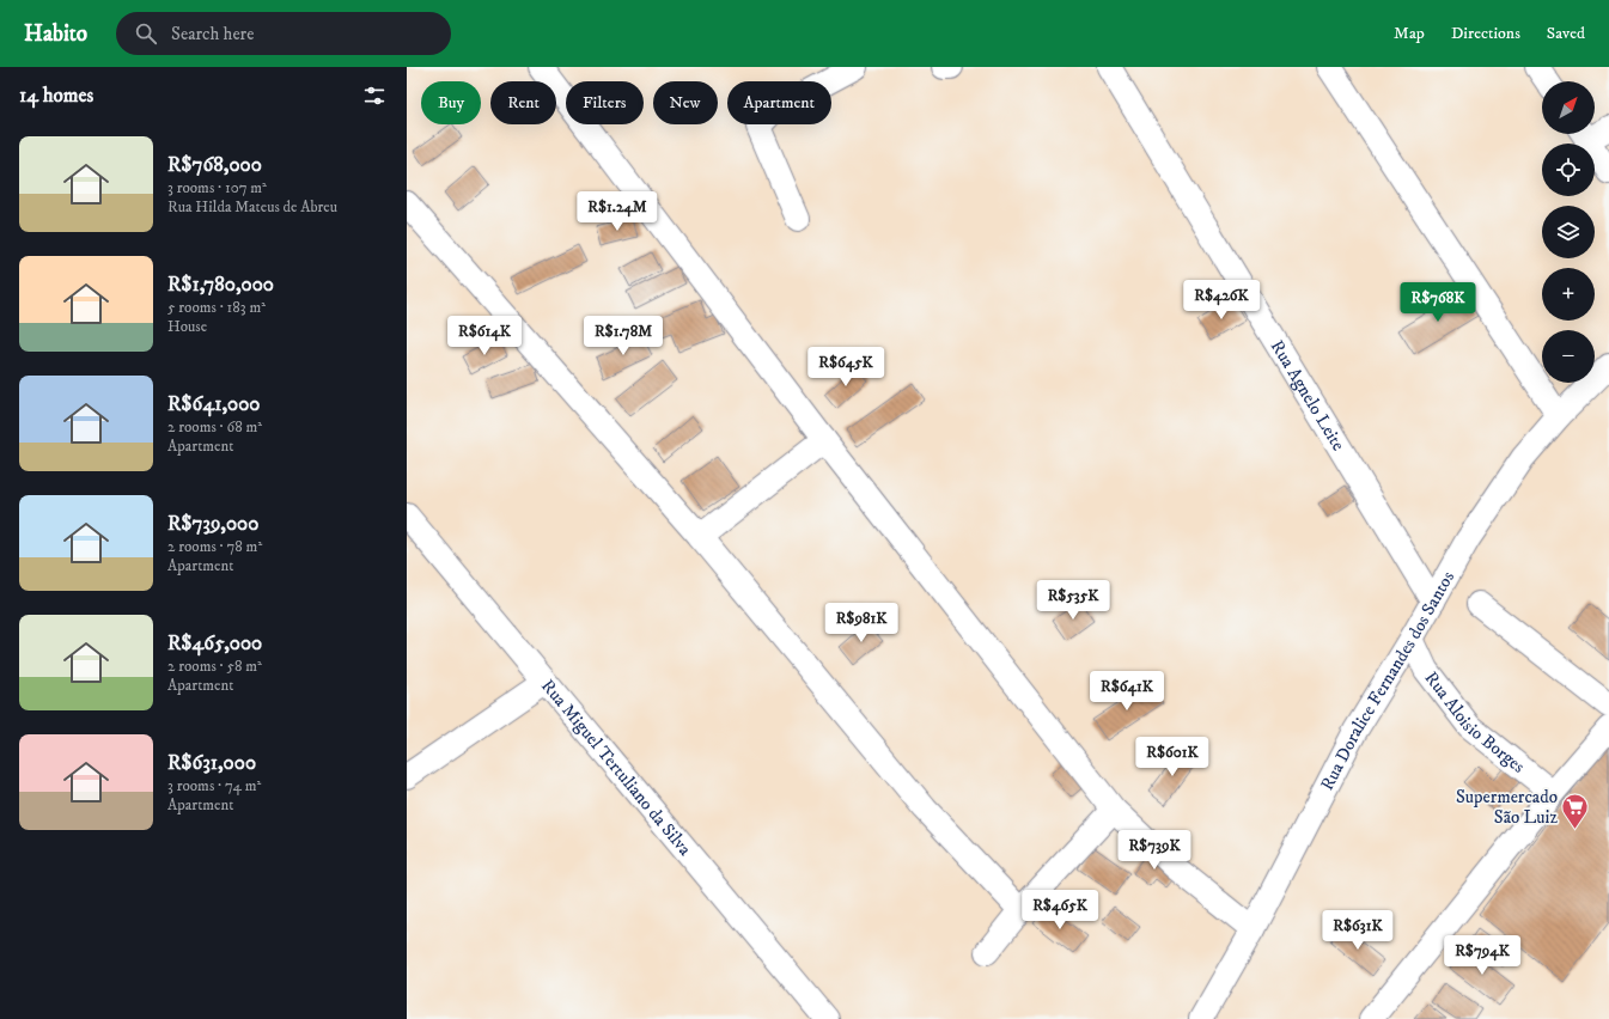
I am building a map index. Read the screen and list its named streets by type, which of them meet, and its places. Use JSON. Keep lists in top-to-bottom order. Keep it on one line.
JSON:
{"streets":{"street":["Rua Agnelo Leite","Rua Doralice Fernandes dos Santos","Rua Aloisio Borges","Rua Miguel Tertuliano da Silva"]},"crossings":[["Rua Agnelo Leite","Rua Doralice Fernandes dos Santos"],["Rua Doralice Fernandes dos Santos","Rua Aloisio Borges"]],"places":{"supermarket":["Supermercado São Luiz"]},"north":"top right","page":{"header":"Habito","search":"Search here","nav":["Map","Directions","Saved"],"heading":"14 homes","map_buttons":["+","−"],"chip":["Buy","Rent","Filters","New","Apartment"],"list":[{"name":"R$768,000","note":"3 rooms · 107 m² · Rua Hilda Mateus de Abreu"},{"name":"R$1,780,000","note":"5 rooms · 183 m² · House"},{"name":"R$641,000","note":"2 rooms · 68 m² · Apartment"},{"name":"R$739,000","note":"2 rooms · 78 m² · Apartment"},{"name":"R$465,000","note":"2 rooms · 58 m² · Apartment"},{"name":"R$631,000","note":"3 rooms · 74 m² · Apartment"}],"price":["R$1.24M","R$426K","R$768K","R$614K","R$1.78M","R$645K","R$535K","R$981K","R$641K","R$601K","R$739K","R$465K","R$631K","R$794K"]}}
